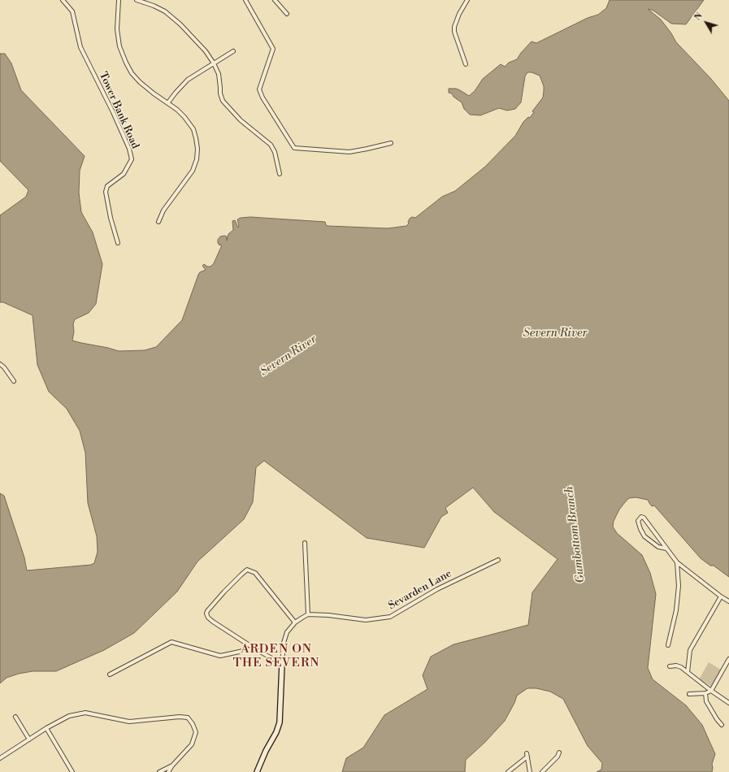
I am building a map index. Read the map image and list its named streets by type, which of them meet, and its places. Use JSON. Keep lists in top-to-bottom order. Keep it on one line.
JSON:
{"streets":{"street":["Tower Bank Road","Sevarden Lane"]},"districts":["ARDEN ON THE SEVERN"],"water":["Severn River","Gumbottom Branch"],"north":"top left"}
